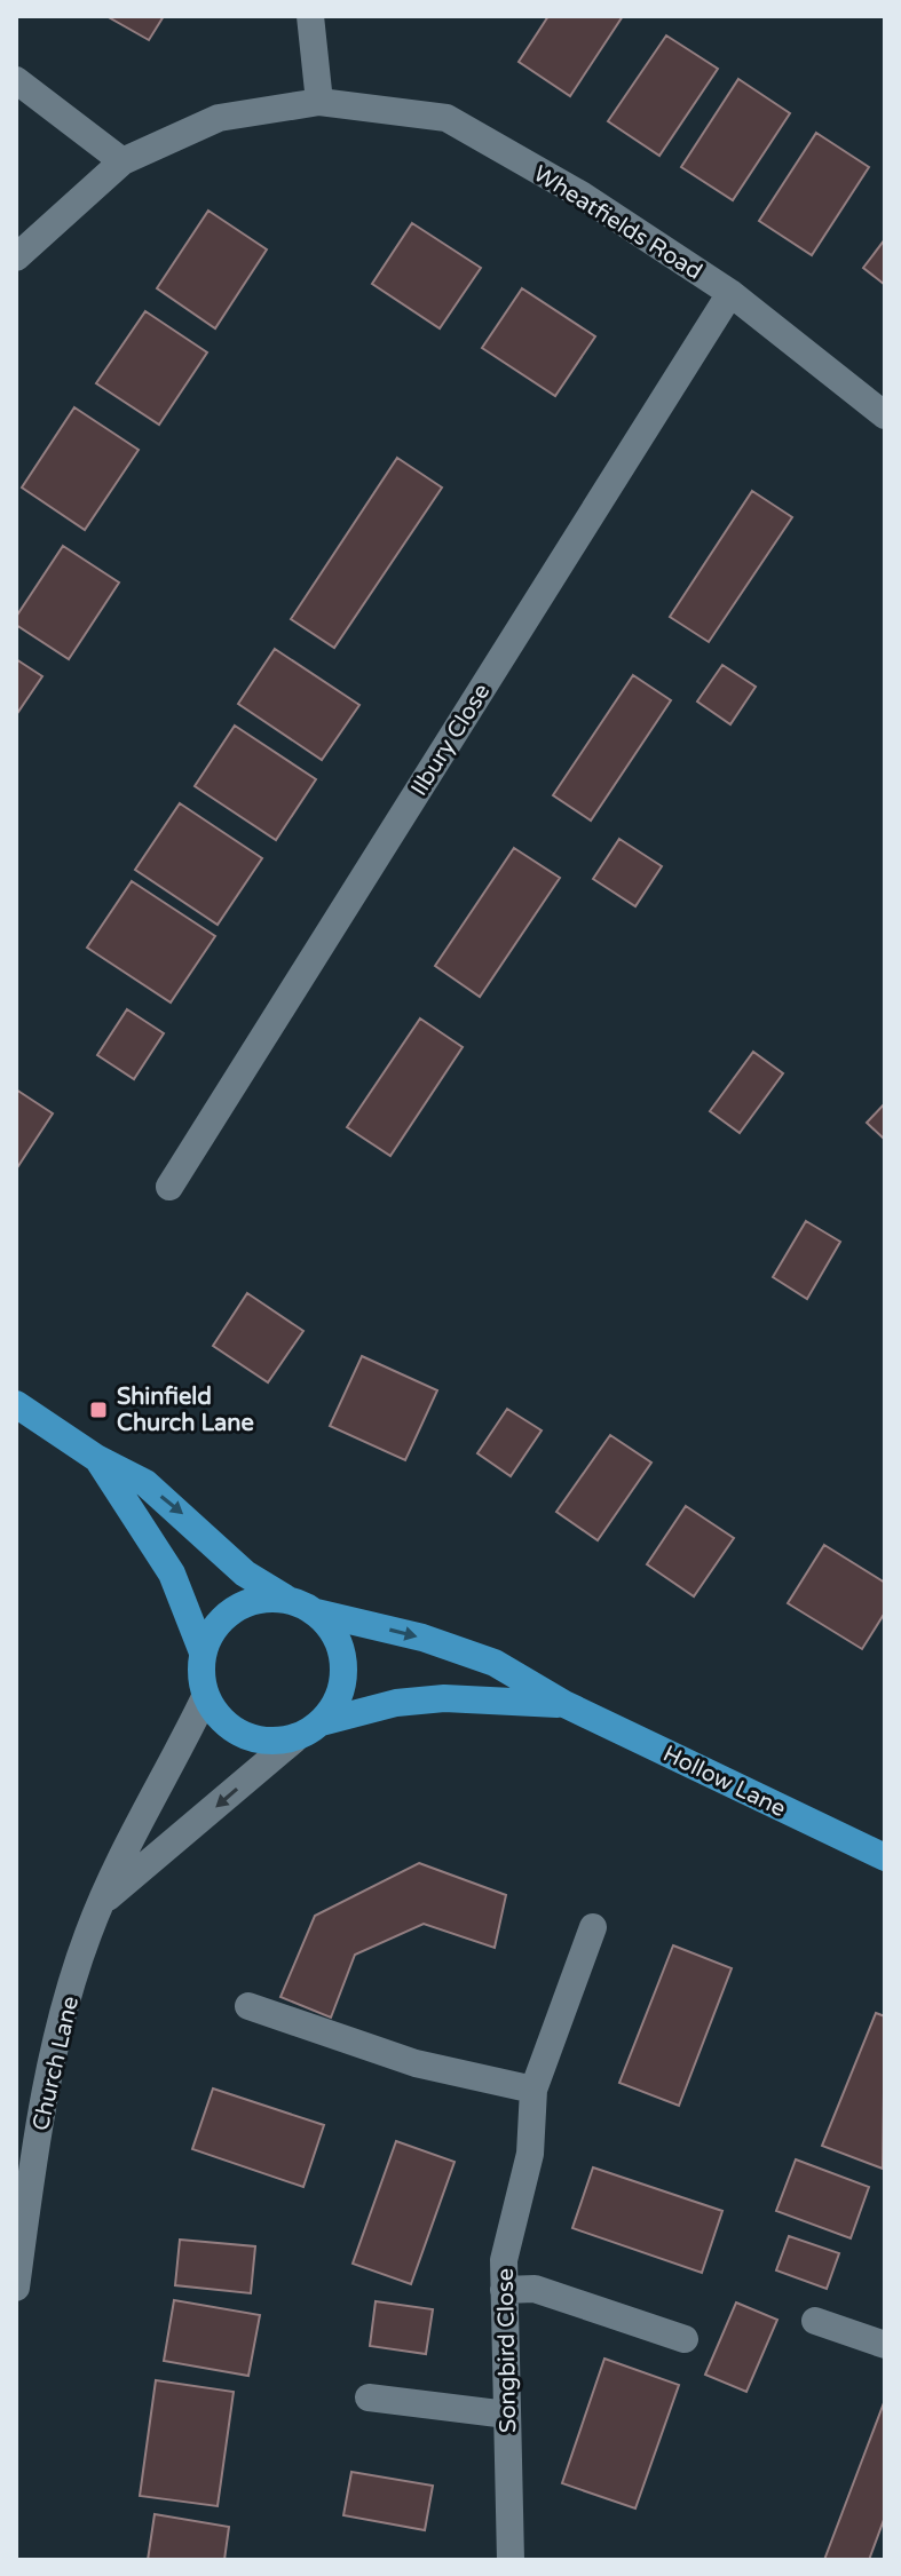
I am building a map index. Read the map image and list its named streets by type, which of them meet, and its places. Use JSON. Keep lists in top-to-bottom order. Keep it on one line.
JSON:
{"streets":{"main road":["Hollow Lane"],"street":["Wheatfields Road","Ilbury Close","Church Lane","Songbird Close"]},"crossings":[["Wheatfields Road","Ilbury Close"],["Hollow Lane","Church Lane"]],"places":{"transit":["Shinfield Church Lane"]}}
